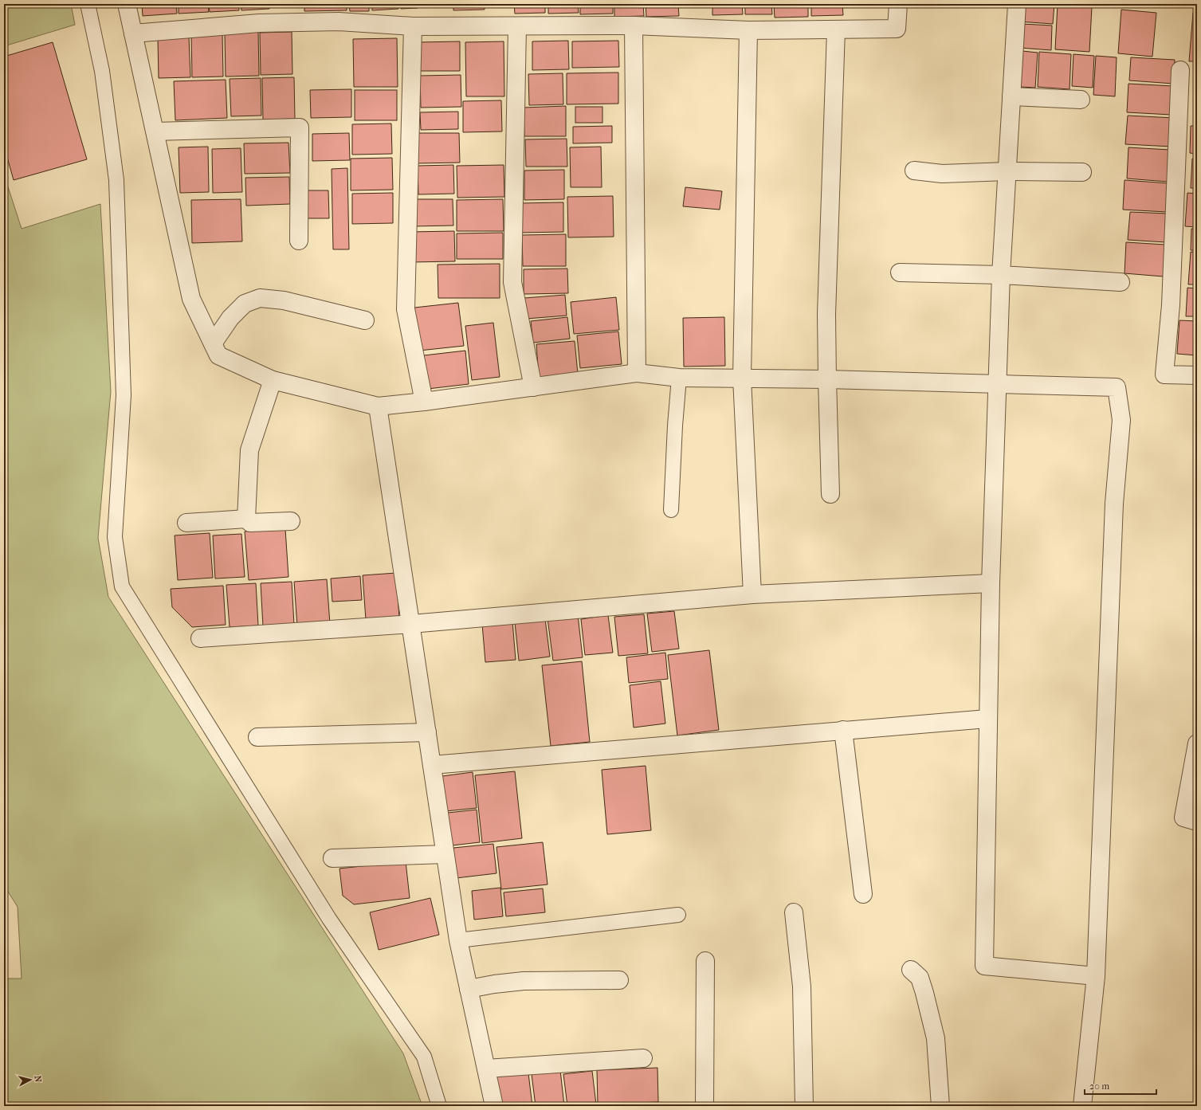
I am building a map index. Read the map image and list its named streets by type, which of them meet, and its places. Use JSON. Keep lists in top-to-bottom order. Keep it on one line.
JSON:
{"scale_bar":"20 m","north":"right"}
